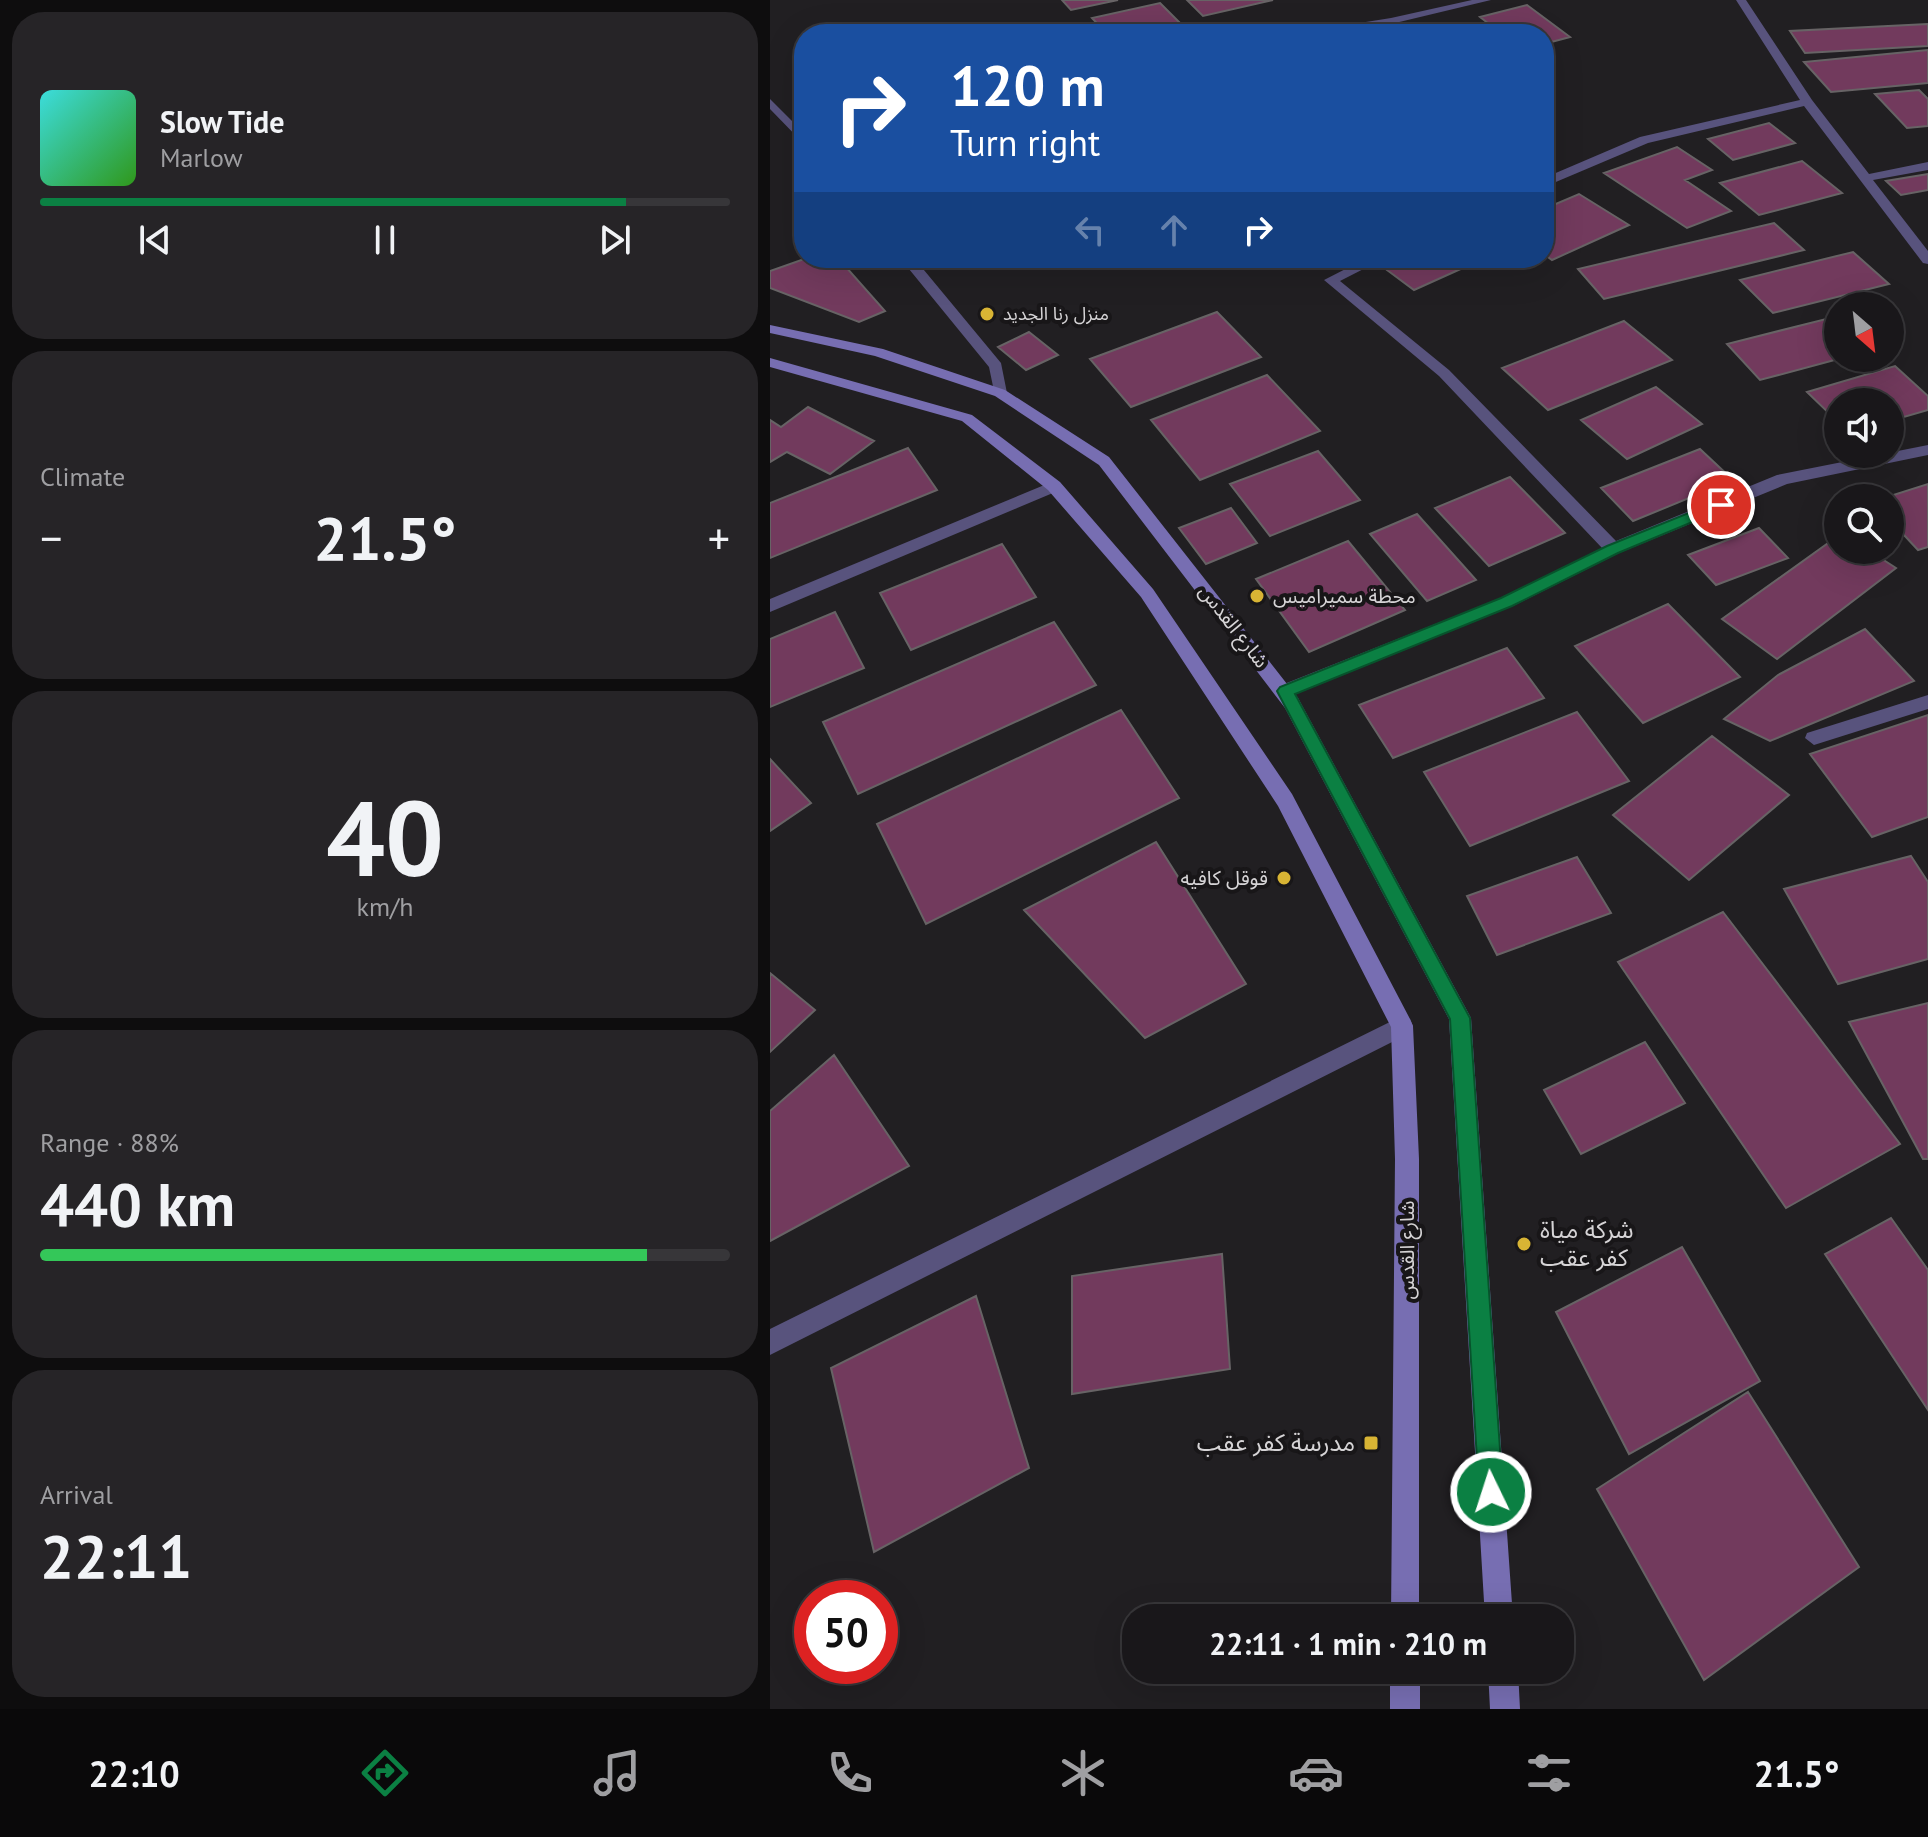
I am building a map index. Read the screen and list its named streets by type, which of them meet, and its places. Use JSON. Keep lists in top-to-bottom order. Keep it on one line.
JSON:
{"streets":{"main road":["شارع القدس"]},"places":{"other":["منزل رنا الجديد","محطة سميراميس","قوقل كافيه","شركة مياة كفر عقب"],"transit":["مدرسة كفر عقب"]},"north":"bottom right","page":{"turn":["120 m","Turn right"],"song":["Slow Tide","Marlow"],"tile":["Climate",["40","km/h"],["Range · 88%","440 km"],["Arrival","22:11"]],"heat":["−","21.5°","+"],"limit":"50","trip":"22:11 · 1 min · 210 m","tabs":["22:10","21.5°"]}}
